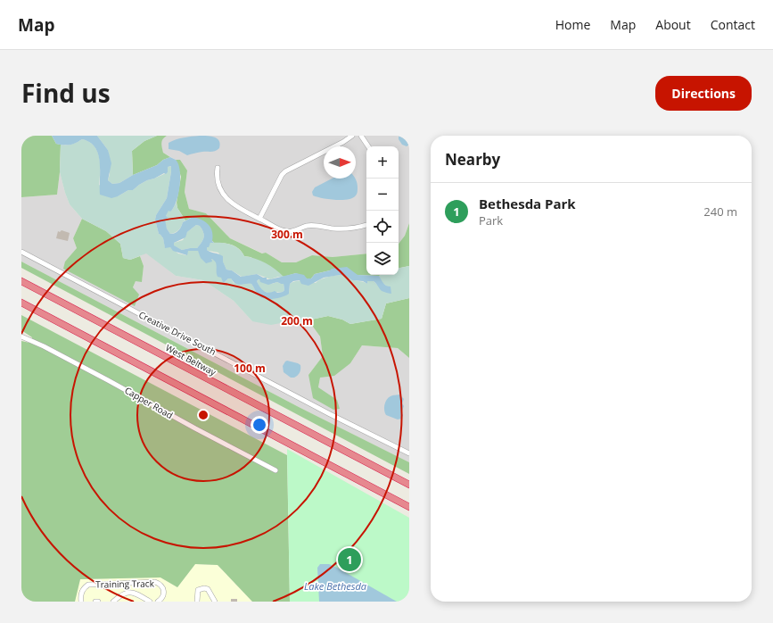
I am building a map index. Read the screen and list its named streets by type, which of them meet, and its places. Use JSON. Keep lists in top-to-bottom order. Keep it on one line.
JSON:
{"streets":{"highway":["West Beltway"],"street":["Creative Drive South","Capper Road","Training Track"]},"water":["Lake Bethesda"],"north":"right","page":{"header":"Map","nav":["Home","Map","About","Contact"],"title":"Find us","buttons":"Directions","heading":"Nearby","map_buttons":["+","−"],"list":[{"mark":"1","name":"Bethesda Park","note":"Park","value":"240 m"}],"pins":"1"},"rings":["300 m","200 m","100 m"]}
